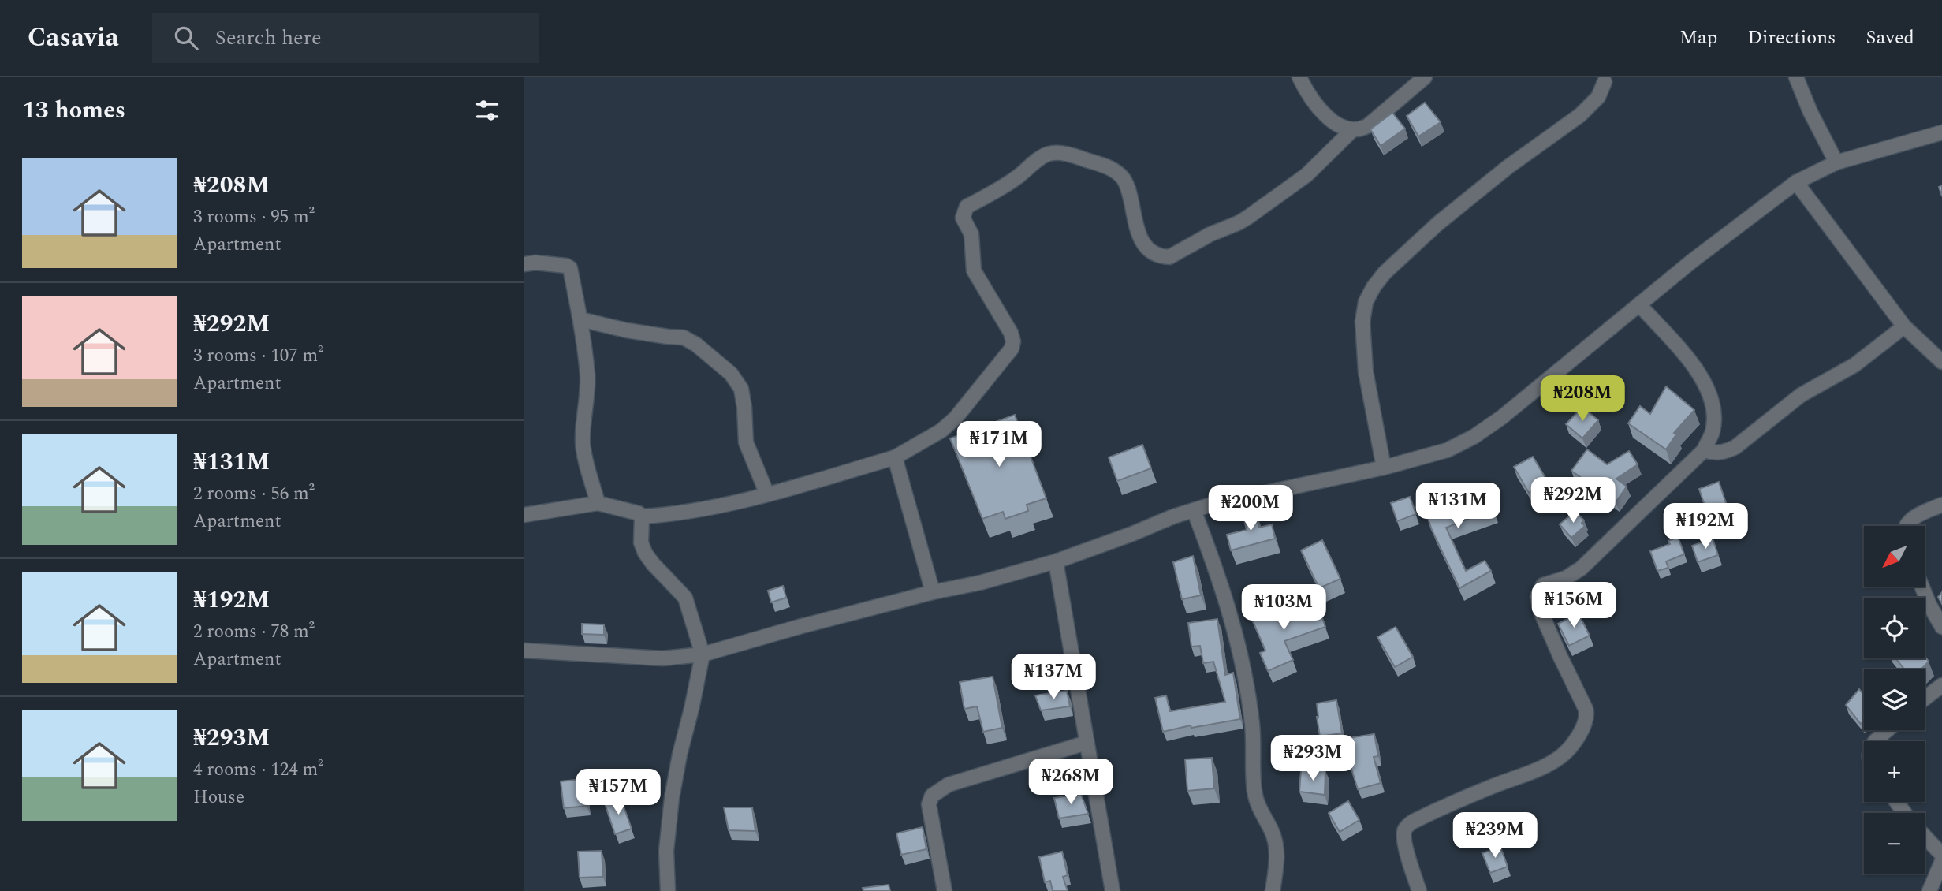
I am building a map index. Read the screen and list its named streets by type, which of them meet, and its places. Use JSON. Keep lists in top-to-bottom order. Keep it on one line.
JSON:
{"north":"bottom left","page":{"header":"Casavia","search":"Search here","nav":["Map","Directions","Saved"],"heading":"13 homes","list":[{"name":"₦208M","note":"3 rooms · 95 m² · Apartment"},{"name":"₦292M","note":"3 rooms · 107 m² · Apartment"},{"name":"₦131M","note":"2 rooms · 56 m² · Apartment"},{"name":"₦192M","note":"2 rooms · 78 m² · Apartment"},{"name":"₦293M","note":"4 rooms · 124 m² · House"}],"price":["₦208M","₦171M","₦292M","₦131M","₦200M","₦192M","₦156M","₦103M","₦137M","₦293M","₦268M","₦157M","₦239M"],"map_buttons":["+","−"]}}
